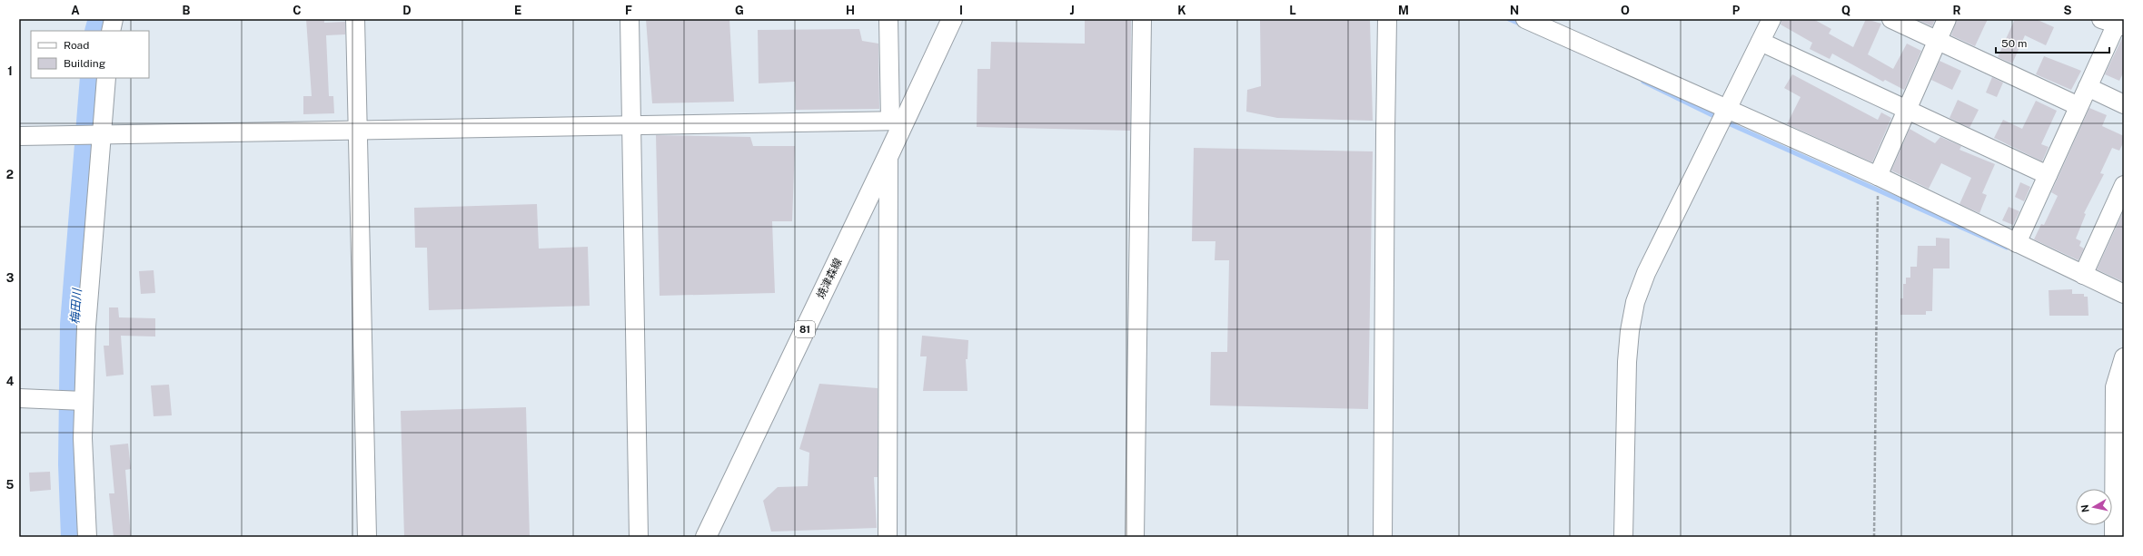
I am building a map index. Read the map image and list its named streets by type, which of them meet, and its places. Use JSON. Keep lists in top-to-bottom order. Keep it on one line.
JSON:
{"streets":{"main road":["焼津森線","81"]},"water":["梅田川"],"legend":["Road","Building"],"scale_bar":"50 m","north":"left","grid":{"columns":["A","B","C","D","E","F","G","H","I","J","K","L","M","N","O","P","Q","R","S"],"rows":["1","2","3","4","5"]}}
